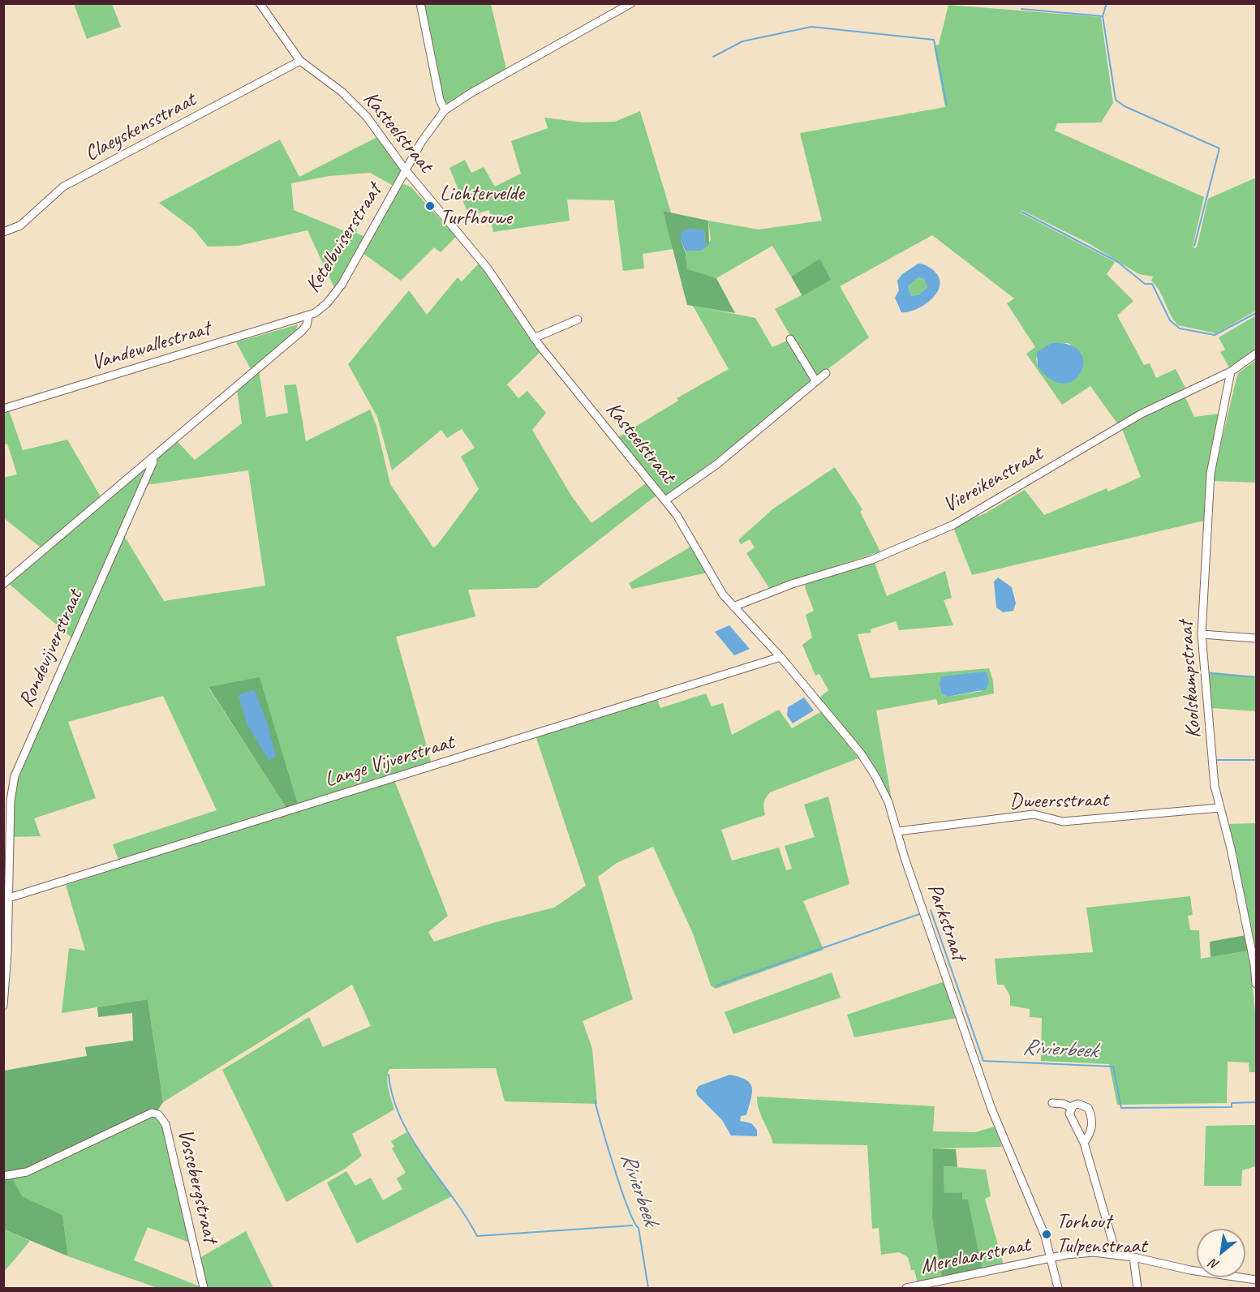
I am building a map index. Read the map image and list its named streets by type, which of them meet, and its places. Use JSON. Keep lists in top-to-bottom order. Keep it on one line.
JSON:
{"streets":{"street":["Claeyskensstraat","Kasteelstraat","Ketelbuiserstraat","Vandewallestraat","Viereikenstraat","Rondevijverstraat","Koolskampstraat","Lange Vijverstraat","Dweersstraat","Parkstraat","Vossebergstraat","Merelaarstraat"]},"crossings":[["Claeyskensstraat","Kasteelstraat"],["Kasteelstraat","Ketelbuiserstraat"],["Kasteelstraat","Viereikenstraat"],["Kasteelstraat","Parkstraat"],["Ketelbuiserstraat","Vandewallestraat"],["Ketelbuiserstraat","Rondevijverstraat"],["Viereikenstraat","Koolskampstraat"],["Viereikenstraat","Parkstraat"],["Rondevijverstraat","Lange Vijverstraat"],["Koolskampstraat","Dweersstraat"],["Lange Vijverstraat","Parkstraat"],["Dweersstraat","Parkstraat"],["Parkstraat","Merelaarstraat"]],"water":["Rivierbeek"],"places":["Lichtervelde Turfhouwe","Torhout Tulpenstraat"],"north":"bottom left"}
